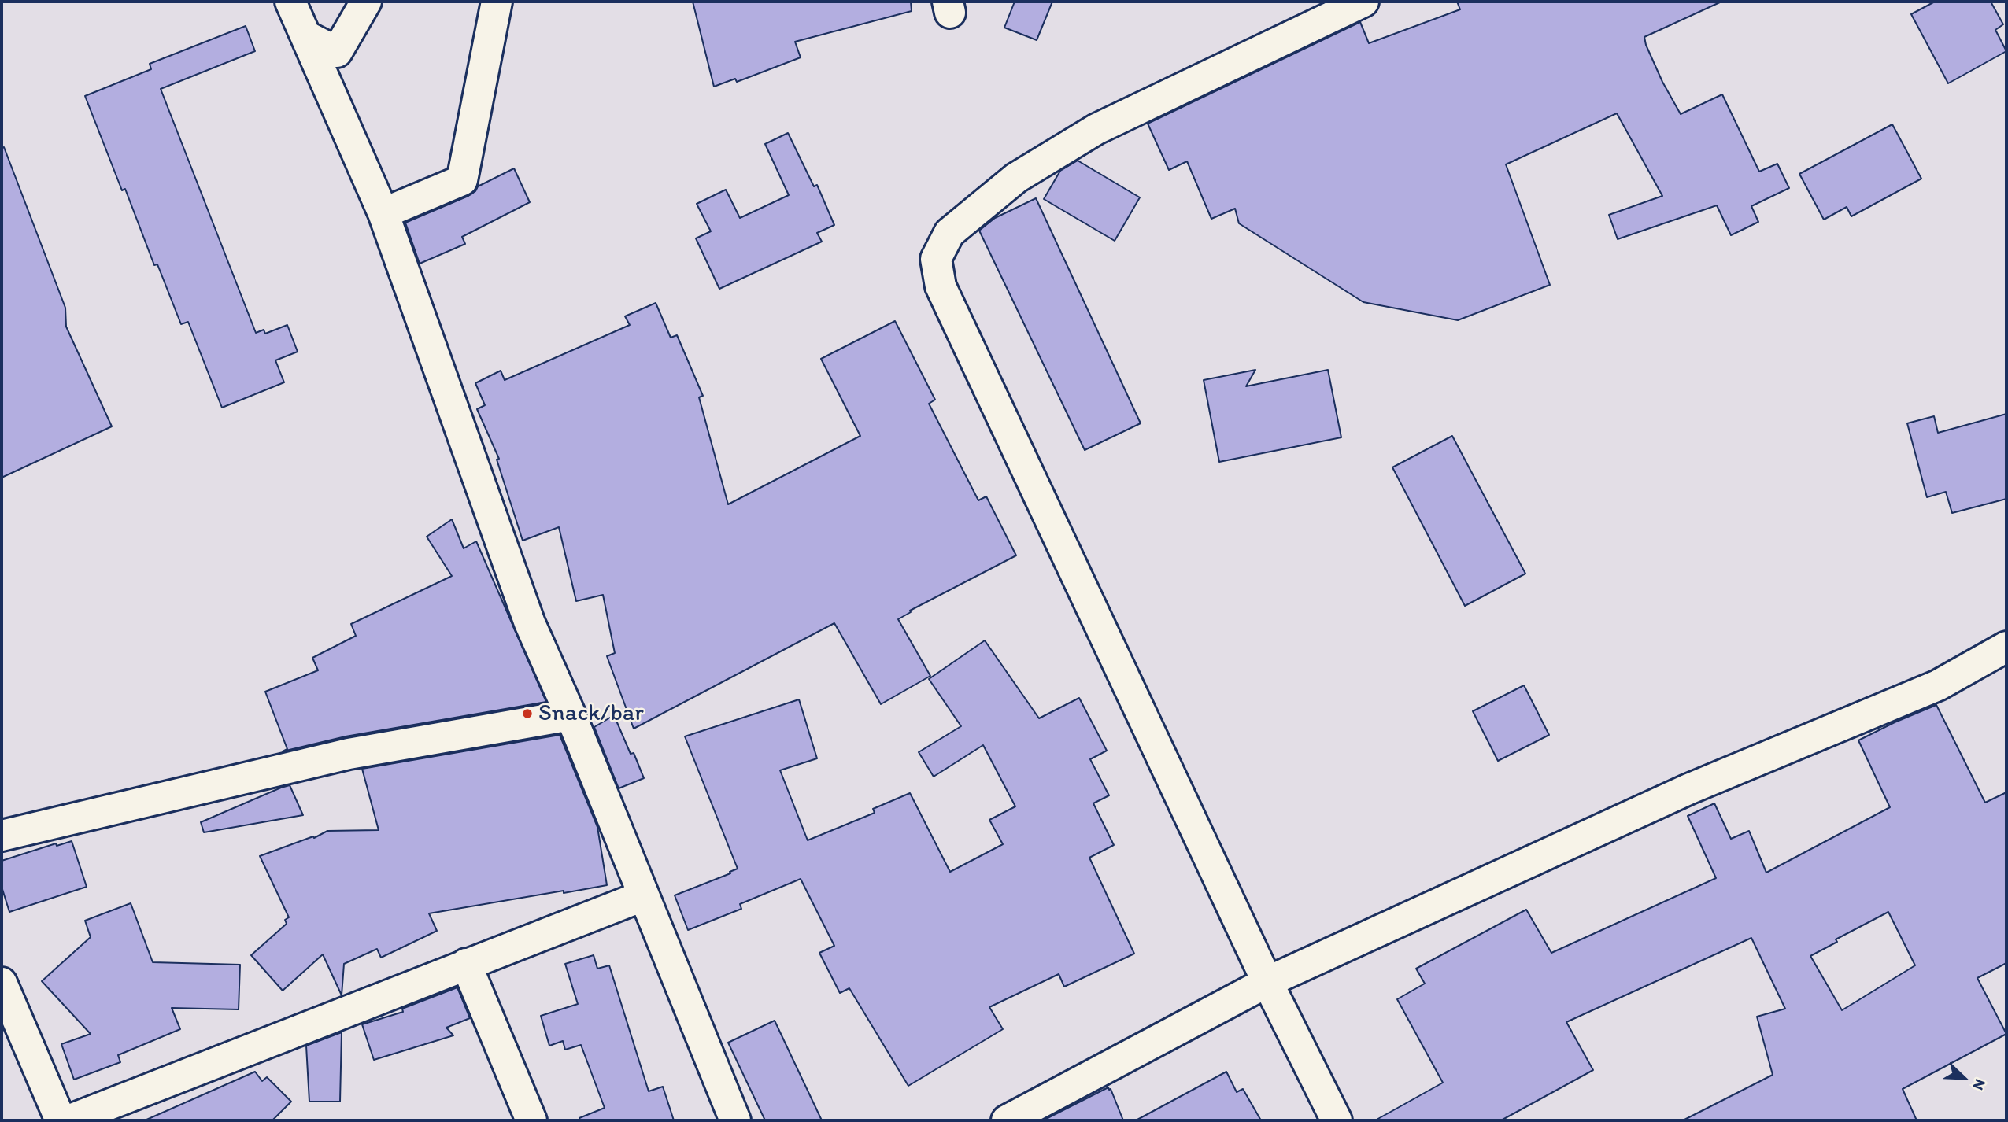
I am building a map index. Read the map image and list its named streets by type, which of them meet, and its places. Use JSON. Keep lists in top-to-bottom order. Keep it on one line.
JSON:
{"places":["Snack/bar"],"north":"bottom right"}
